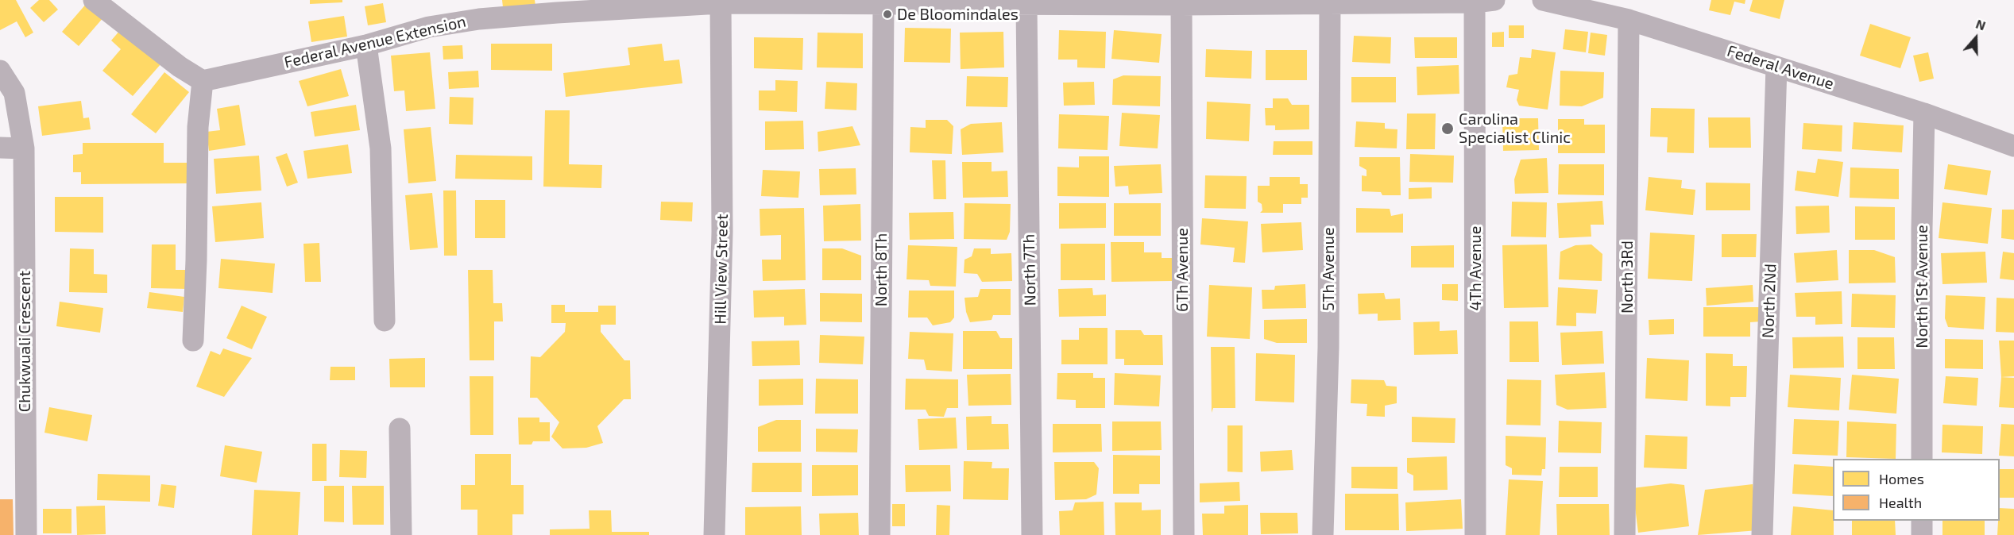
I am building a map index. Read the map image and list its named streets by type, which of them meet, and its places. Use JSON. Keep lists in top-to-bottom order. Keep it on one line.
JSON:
{"streets":{"street":["Federal Avenue Extension","Federal Avenue","4Th Avenue","Hill View Street","5Th Avenue","North 8Th","North 7Th","6Th Avenue","North 3Rd","North 1St Avenue","North 2Nd","Chukwuali Crescent"]},"crossings":[["Federal Avenue Extension","Hill View Street"],["Federal Avenue","North 3Rd"],["Federal Avenue","North 1St Avenue"],["Federal Avenue","North 2Nd"]],"places":["De Bloomindales","Carolina Specialist Clinic"],"legend":["Homes","Health"],"north":"top"}
